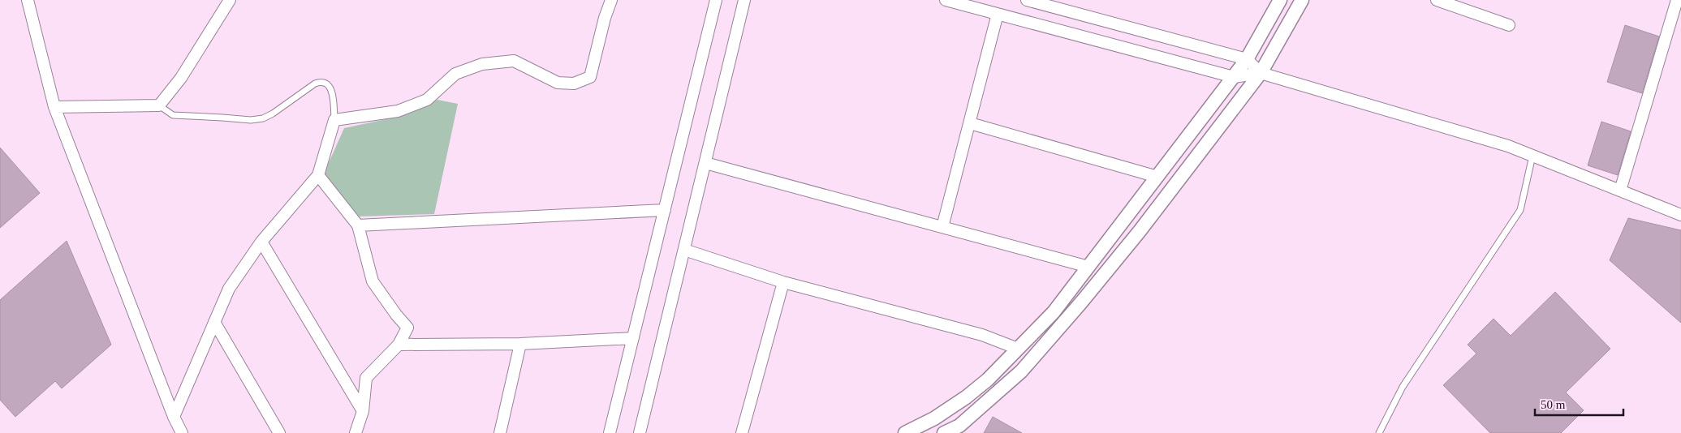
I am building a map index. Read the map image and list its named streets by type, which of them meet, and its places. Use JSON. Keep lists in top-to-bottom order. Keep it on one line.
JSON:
{"scale_bar":"50 m"}
